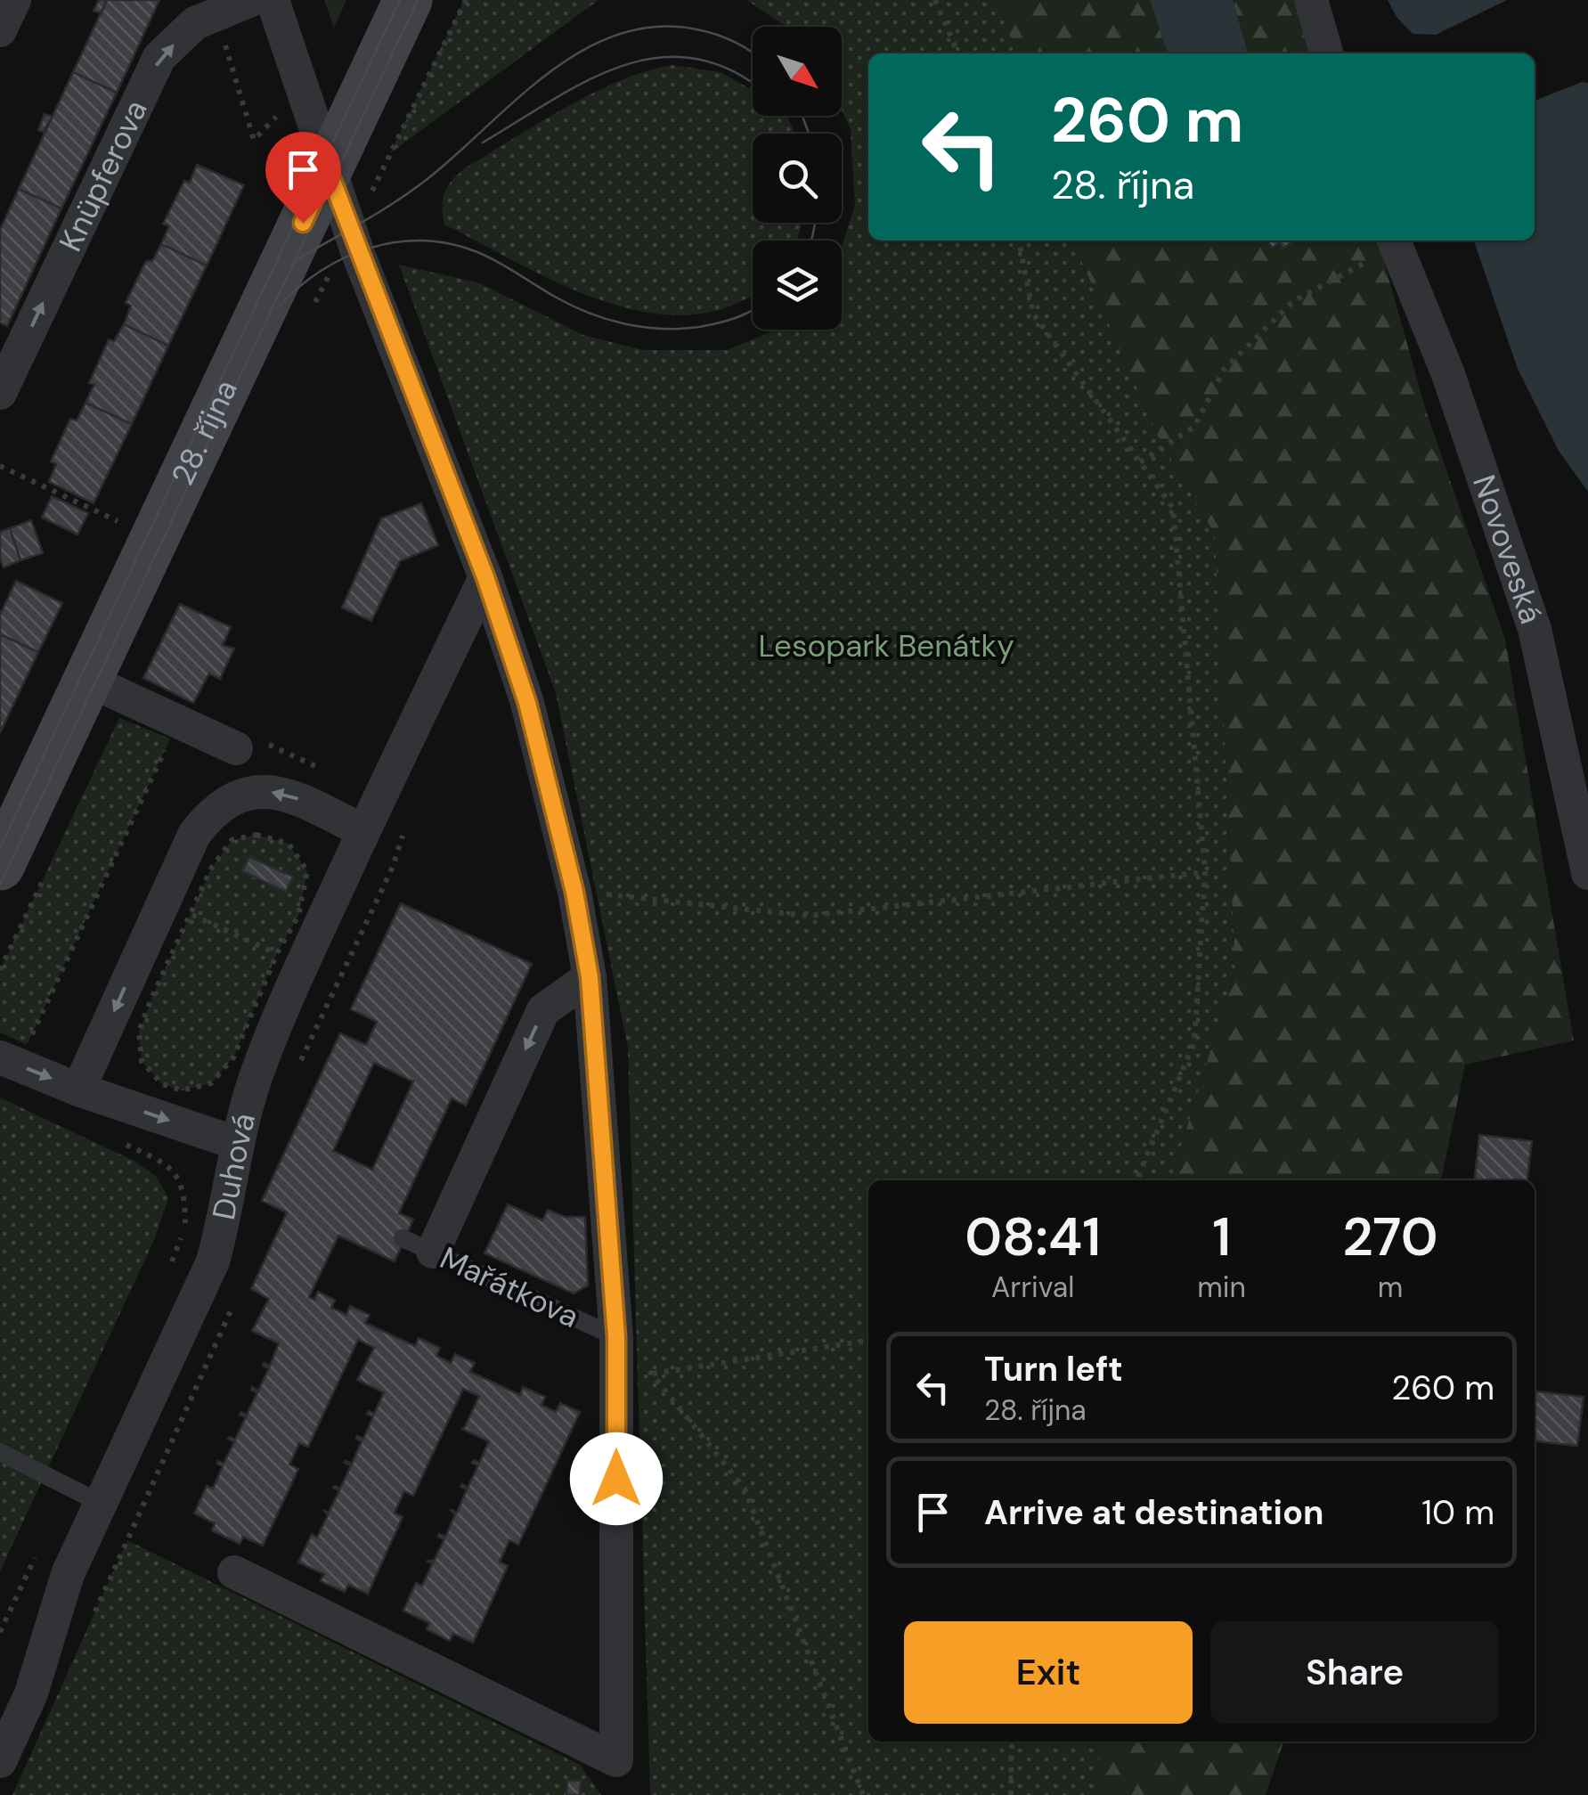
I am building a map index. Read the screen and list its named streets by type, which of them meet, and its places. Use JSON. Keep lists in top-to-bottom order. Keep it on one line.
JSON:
{"streets":{"main road":["28. října"],"street":["Knüpferova","Novoveská","Duhová"],"lane":["Mařátkova"]},"one_way":["Knüpferova"],"parks":["Lesopark Benátky"],"north":"bottom right","page":{"turn":["260 m","28. října"],"eta":["08:41","Arrival","1","min","270","m"],"list":[{"name":"Turn left","note":"28. října","value":"260 m"},{"name":"Arrive at destination","value":"10 m"}],"buttons":["Exit","Share"]}}
